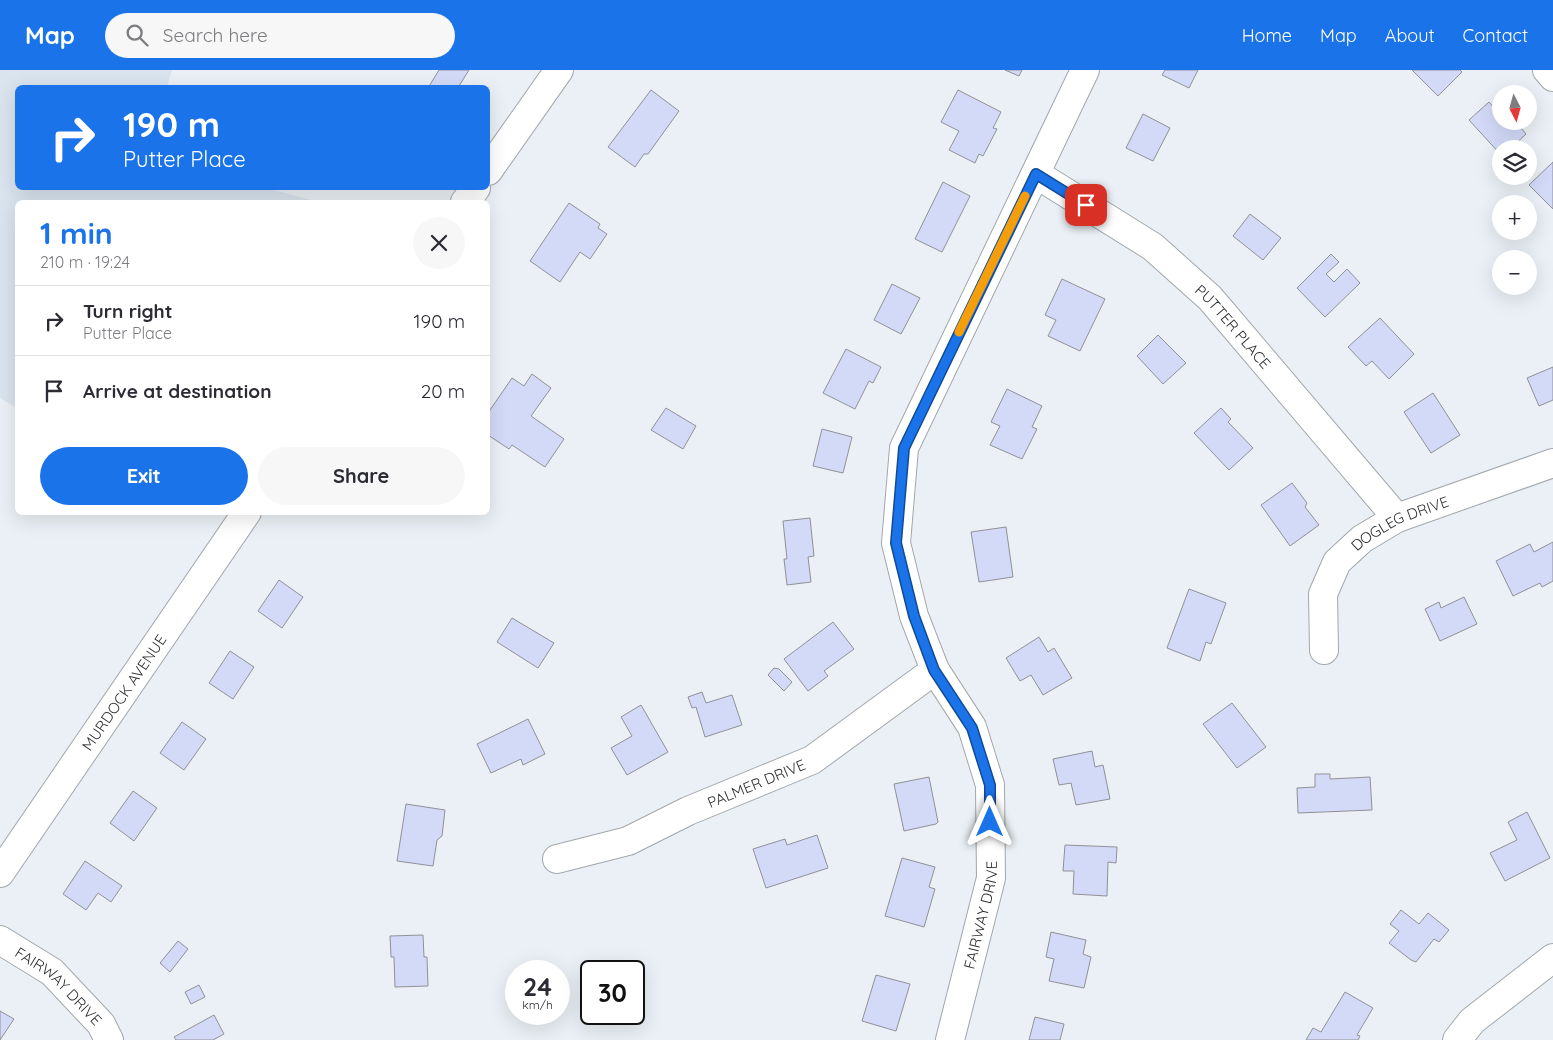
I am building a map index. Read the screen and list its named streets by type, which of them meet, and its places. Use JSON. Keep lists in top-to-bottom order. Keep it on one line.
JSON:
{"streets":{"street":["PUTTER PLACE","DOGLEG DRIVE","MURDOCK AVENUE","PALMER DRIVE","FAIRWAY DRIVE"]},"crossings":[["PUTTER PLACE","DOGLEG DRIVE"],["PUTTER PLACE","FAIRWAY DRIVE"],["PALMER DRIVE","FAIRWAY DRIVE"]],"north":"bottom","page":{"header":"Map","search":"Search here","nav":["Home","Map","About","Contact"],"map_buttons":["+","−"],"turn":["190 m","Putter Place"],"heading":["1 min","210 m · 19:24"],"list":[{"name":"Turn right","note":"Putter Place","value":"190 m"},{"name":"Arrive at destination","value":"20 m"}],"buttons":["Exit","Share"],"speed":"24 km/h","limit":"30"}}
